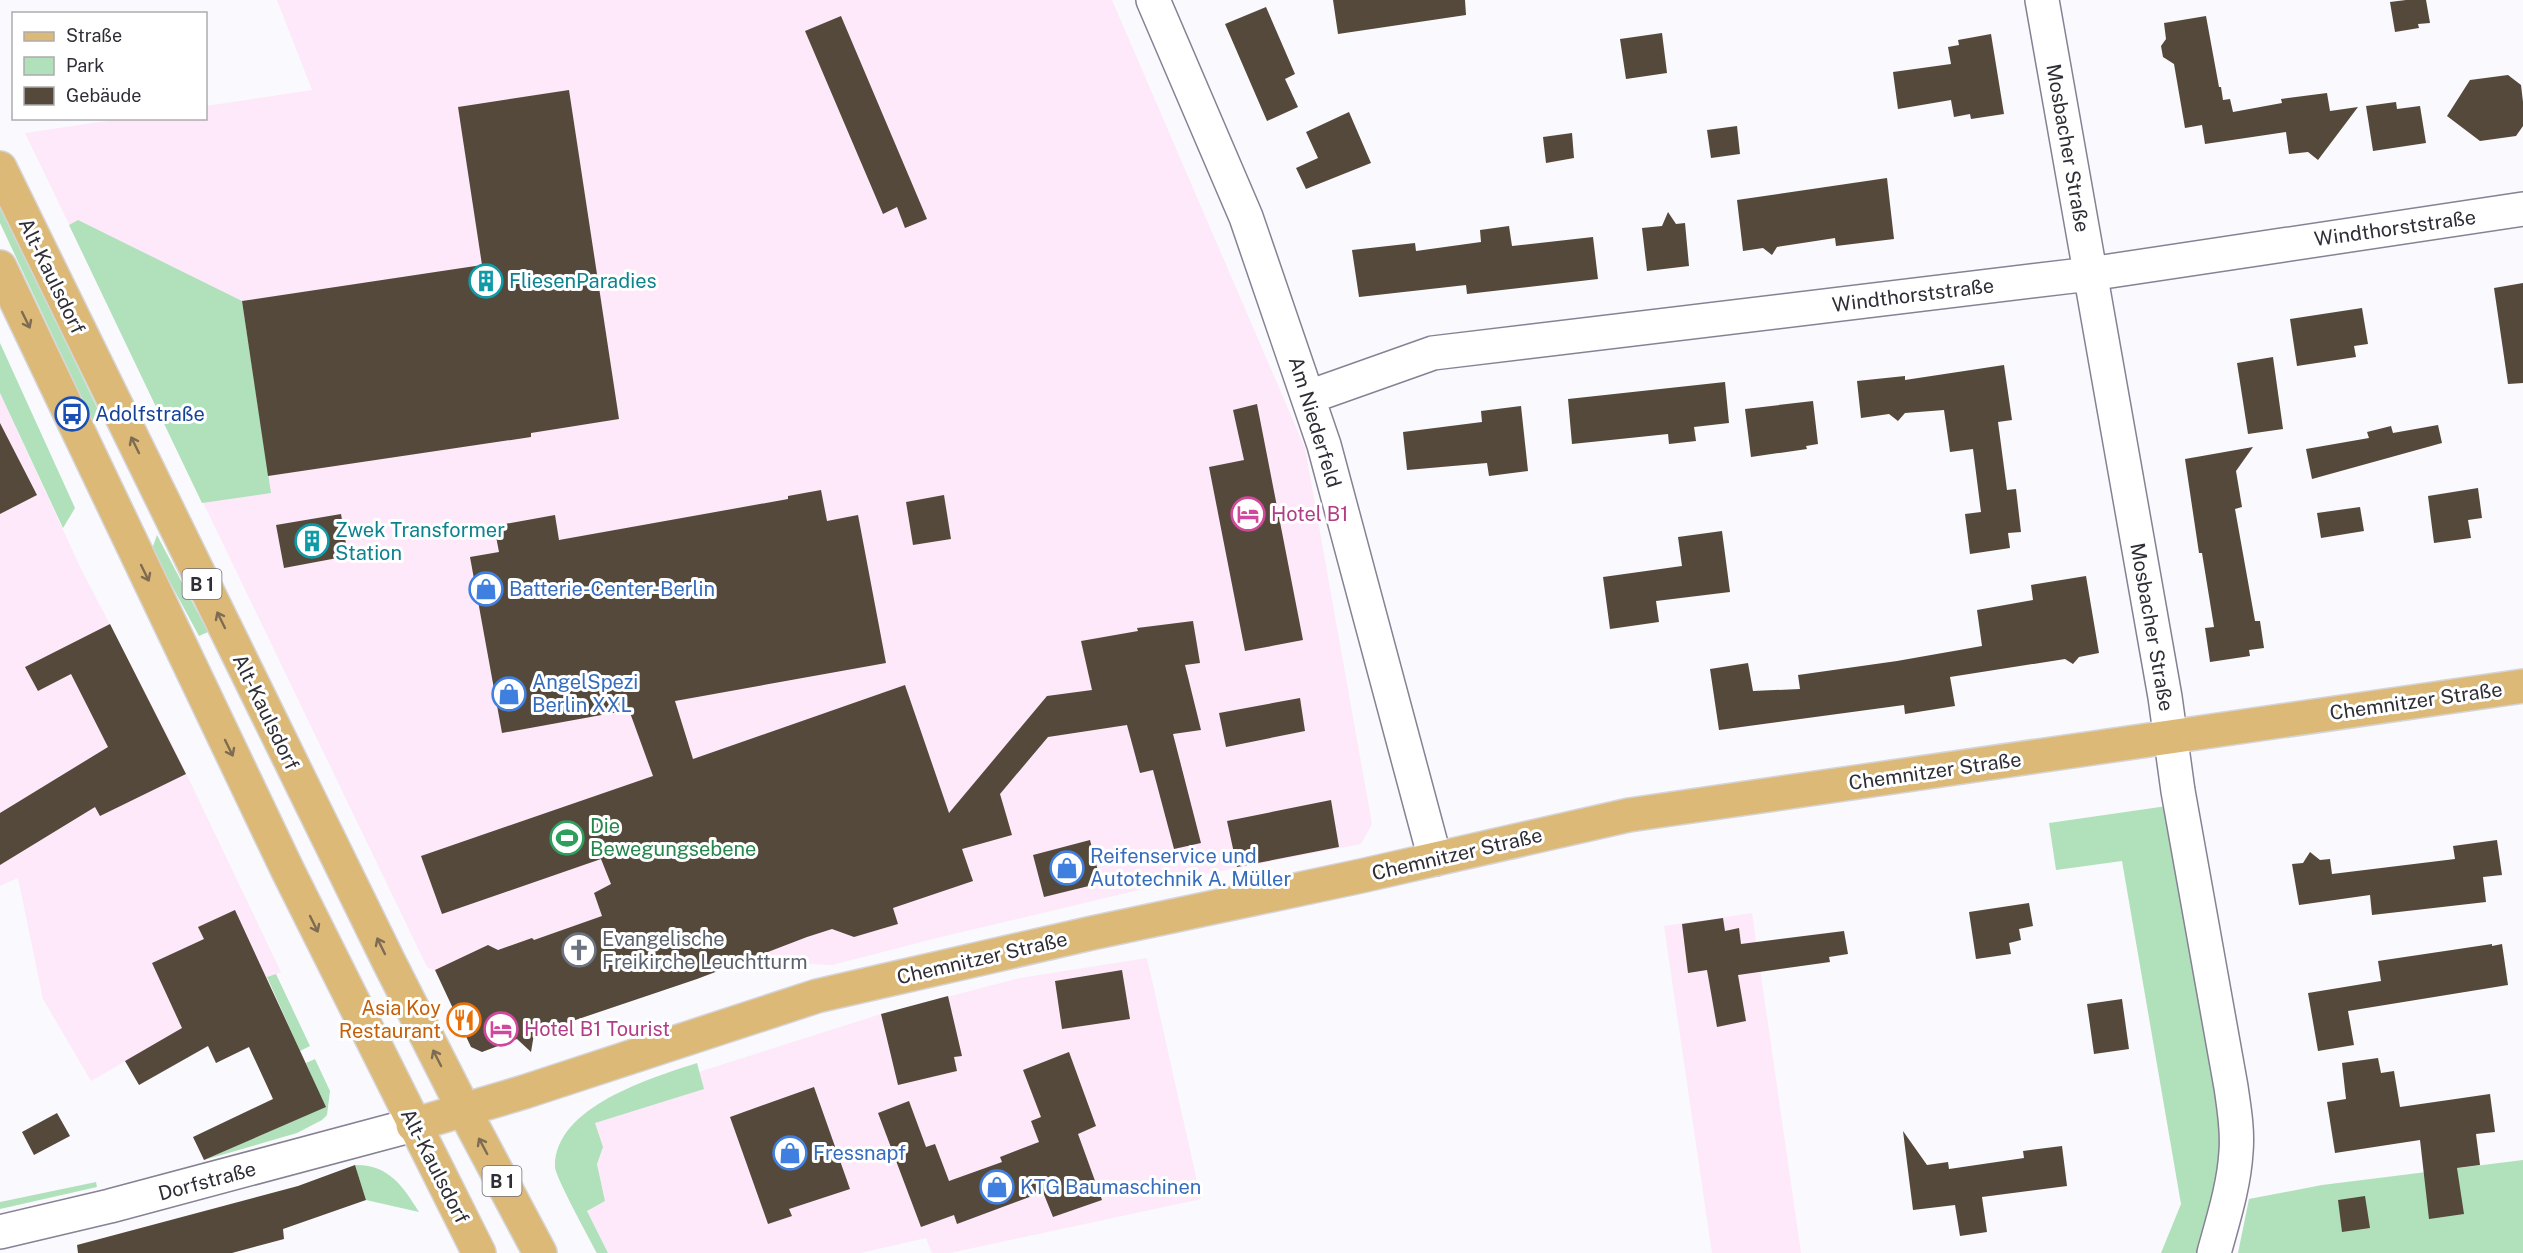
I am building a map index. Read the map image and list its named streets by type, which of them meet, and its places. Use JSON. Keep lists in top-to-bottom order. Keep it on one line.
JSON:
{"streets":{"main road":["Alt-Kaulsdorf","B 1","Chemnitzer Straße"],"street":["Mosbacher Straße","Windthorststraße","Am Niederfeld","Dorfstraße"]},"crossings":[["Mosbacher Straße","Windthorststraße"],["Mosbacher Straße","Chemnitzer Straße"],["Windthorststraße","Am Niederfeld"],["Alt-Kaulsdorf","Chemnitzer Straße"],["Alt-Kaulsdorf","Dorfstraße"],["Am Niederfeld","Chemnitzer Straße"],["Chemnitzer Straße","Dorfstraße"]],"places":{"building":["FliesenParadies","Zwek Transformer Station"],"bus stop":["Adolfstraße"],"hotel":["Hotel B1","Hotel B1 Tourist"],"shop":["Batterie-Center-Berlin","AngelSpezi Berlin XXL","Reifenservice und Autotechnik A. Müller","Fressnapf","KTG Baumaschinen"],"sports":["Die Bewegungsebene"],"church":["Evangelische Freikirche Leuchtturm"],"restaurant":["Asia Koy Restaurant"]},"legend":["Straße","Park","Gebäude"]}
